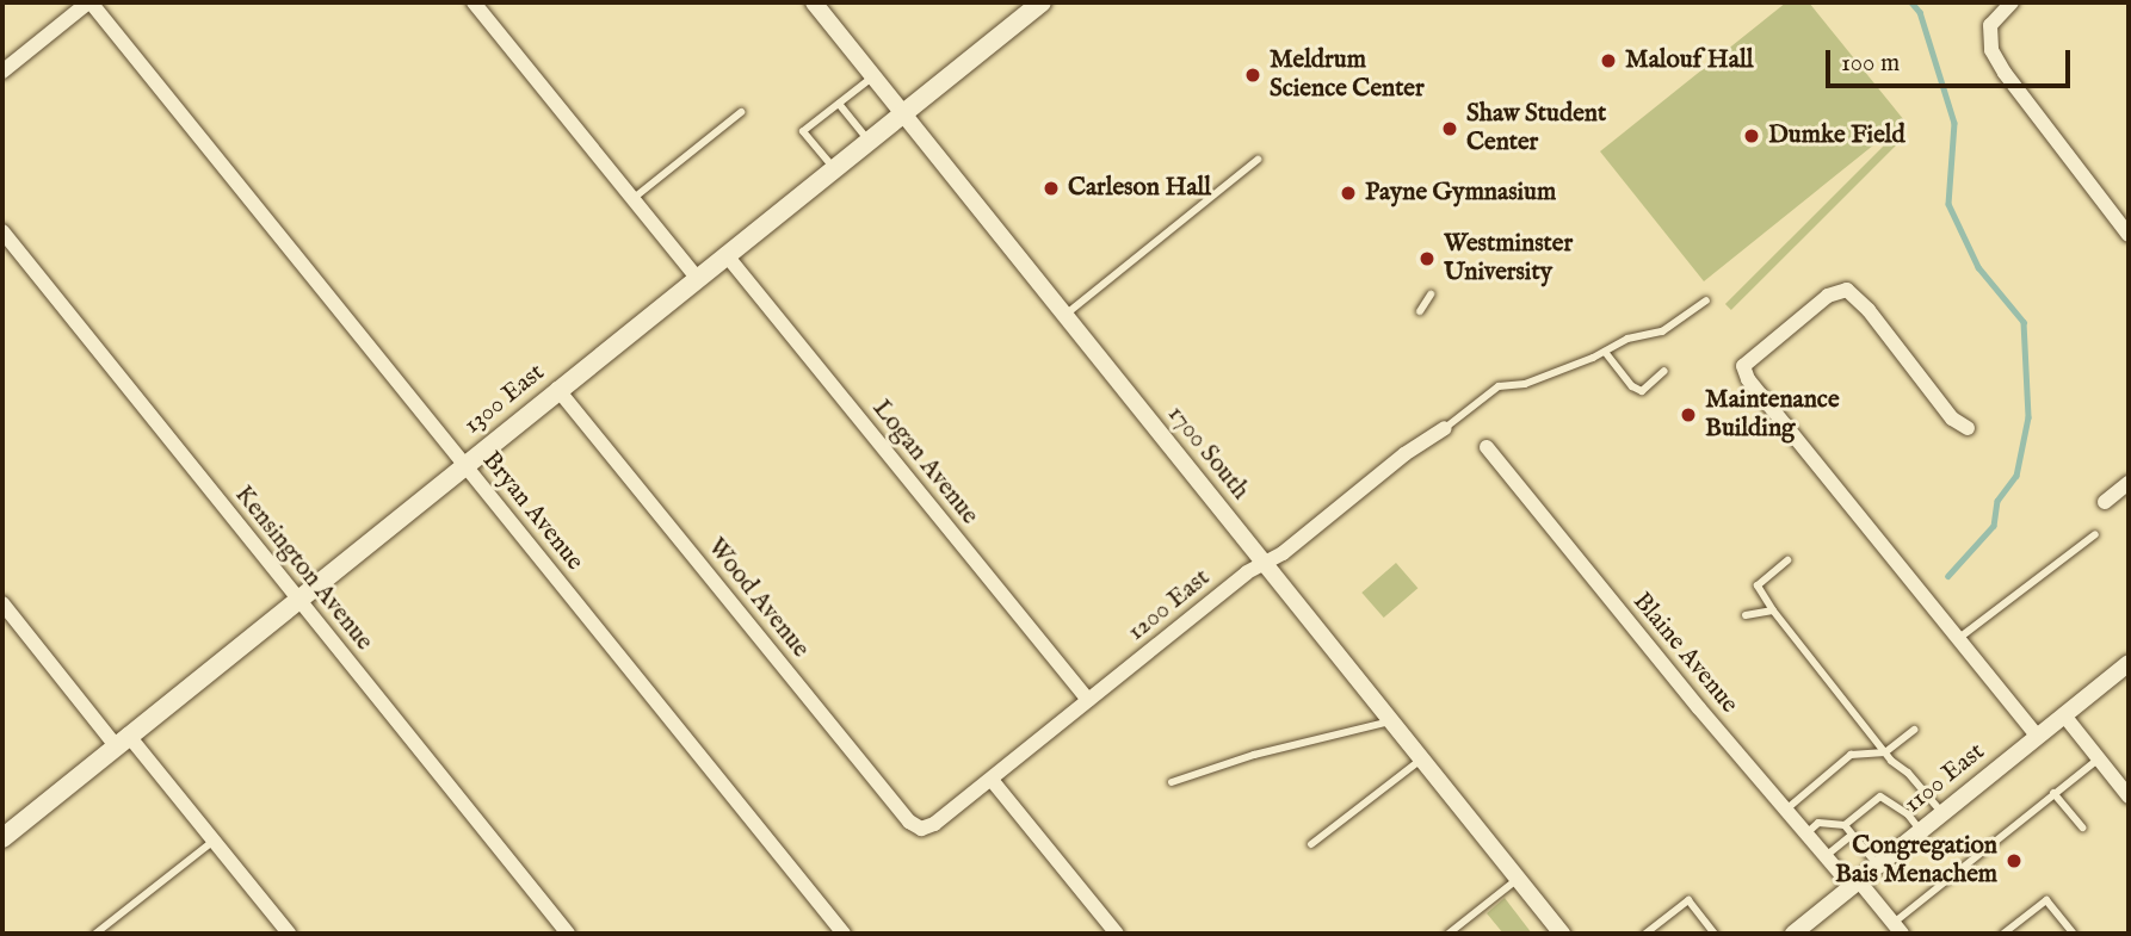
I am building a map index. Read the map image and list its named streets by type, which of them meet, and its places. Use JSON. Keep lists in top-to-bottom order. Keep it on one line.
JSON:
{"streets":{"main road":["1300 East"],"street":["1700 South","Logan Avenue","Bryan Avenue","Kensington Avenue","Wood Avenue","1200 East","Blaine Avenue","1100 East"]},"crossings":[["1300 East","1700 South"],["1300 East","Logan Avenue"],["1300 East","Bryan Avenue"],["1300 East","Kensington Avenue"],["1300 East","Wood Avenue"],["1700 South","1200 East"],["Logan Avenue","1200 East"],["Wood Avenue","1200 East"],["Blaine Avenue","1100 East"]],"places":["Malouf Hall","Meldrum Science Center","Shaw Student Center","Dumke Field","Carleson Hall","Payne Gymnasium","Westminster University","Maintenance Building","Congregation Bais Menachem"],"scale_bar":"100 m"}
